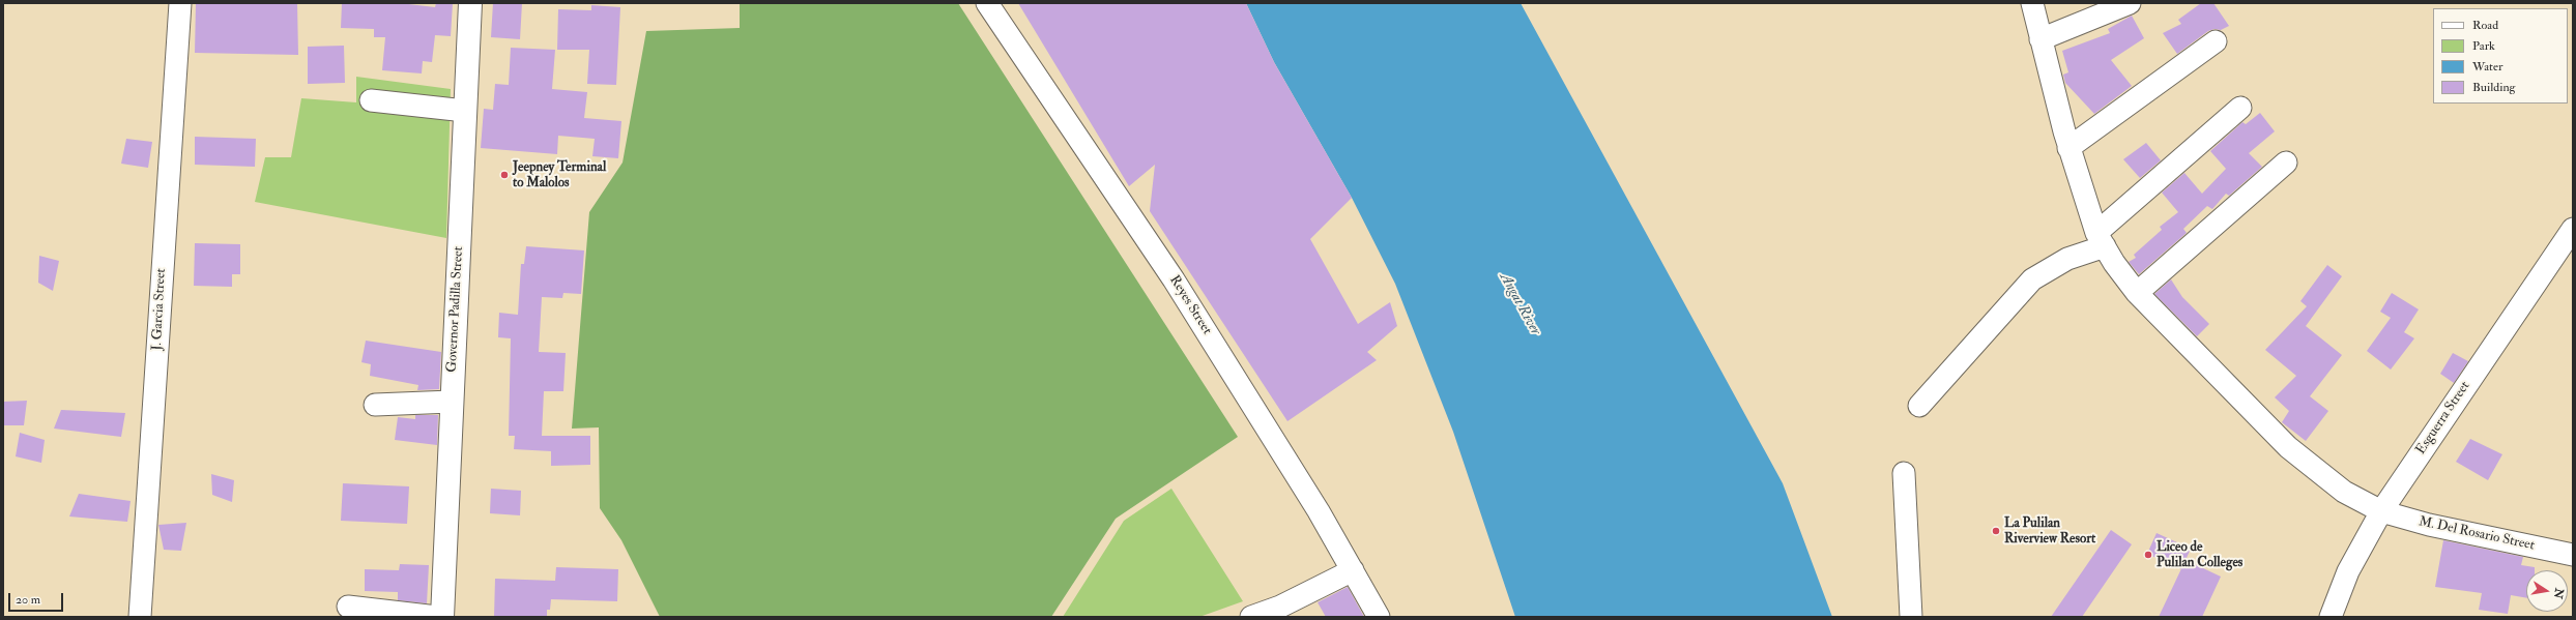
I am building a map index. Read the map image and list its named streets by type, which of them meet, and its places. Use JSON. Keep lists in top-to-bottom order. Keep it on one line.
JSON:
{"streets":{"main road":["Governor Padilla Street"],"street":["Reyes Street","J. Garcia Street","Esguerra Street","M. Del Rosario Street"]},"crossings":[["Esguerra Street","M. Del Rosario Street"]],"water":["Angat River"],"places":["Jeepney Terminal to Malolos","La Pulilan Riverview Resort","Liceo de Pulilan Colleges"],"legend":["Road","Park","Water","Building"],"scale_bar":"20 m","north":"right"}
